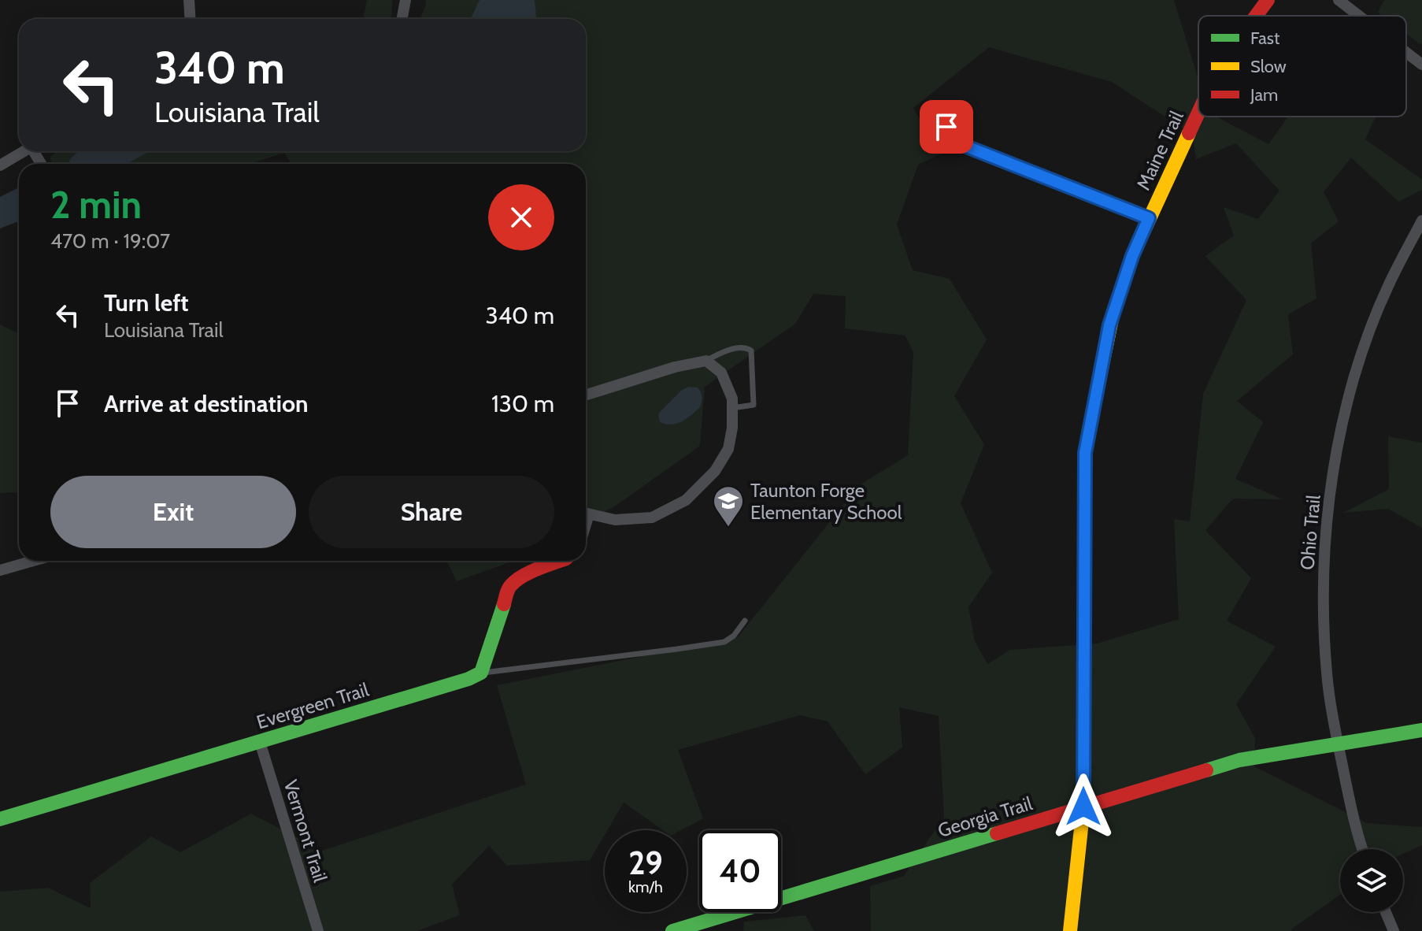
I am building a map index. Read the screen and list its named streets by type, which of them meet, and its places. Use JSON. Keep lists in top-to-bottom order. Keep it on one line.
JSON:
{"streets":{"street":["Maine Trail","Ohio Trail","Evergreen Trail","Georgia Trail","Vermont Trail"]},"crossings":[["Maine Trail","Georgia Trail"],["Ohio Trail","Georgia Trail"],["Evergreen Trail","Vermont Trail"]],"places":{"school or university":["Taunton Forge Elementary School"]},"legend":["Fast","Slow","Jam"],"page":{"turn":["340 m","Louisiana Trail"],"heading":["2 min","470 m · 19:07"],"list":[{"name":"Turn left","note":"Louisiana Trail","value":"340 m"},{"name":"Arrive at destination","value":"130 m"}],"buttons":["Exit","Share"],"speed":"29 km/h","limit":"40"}}
